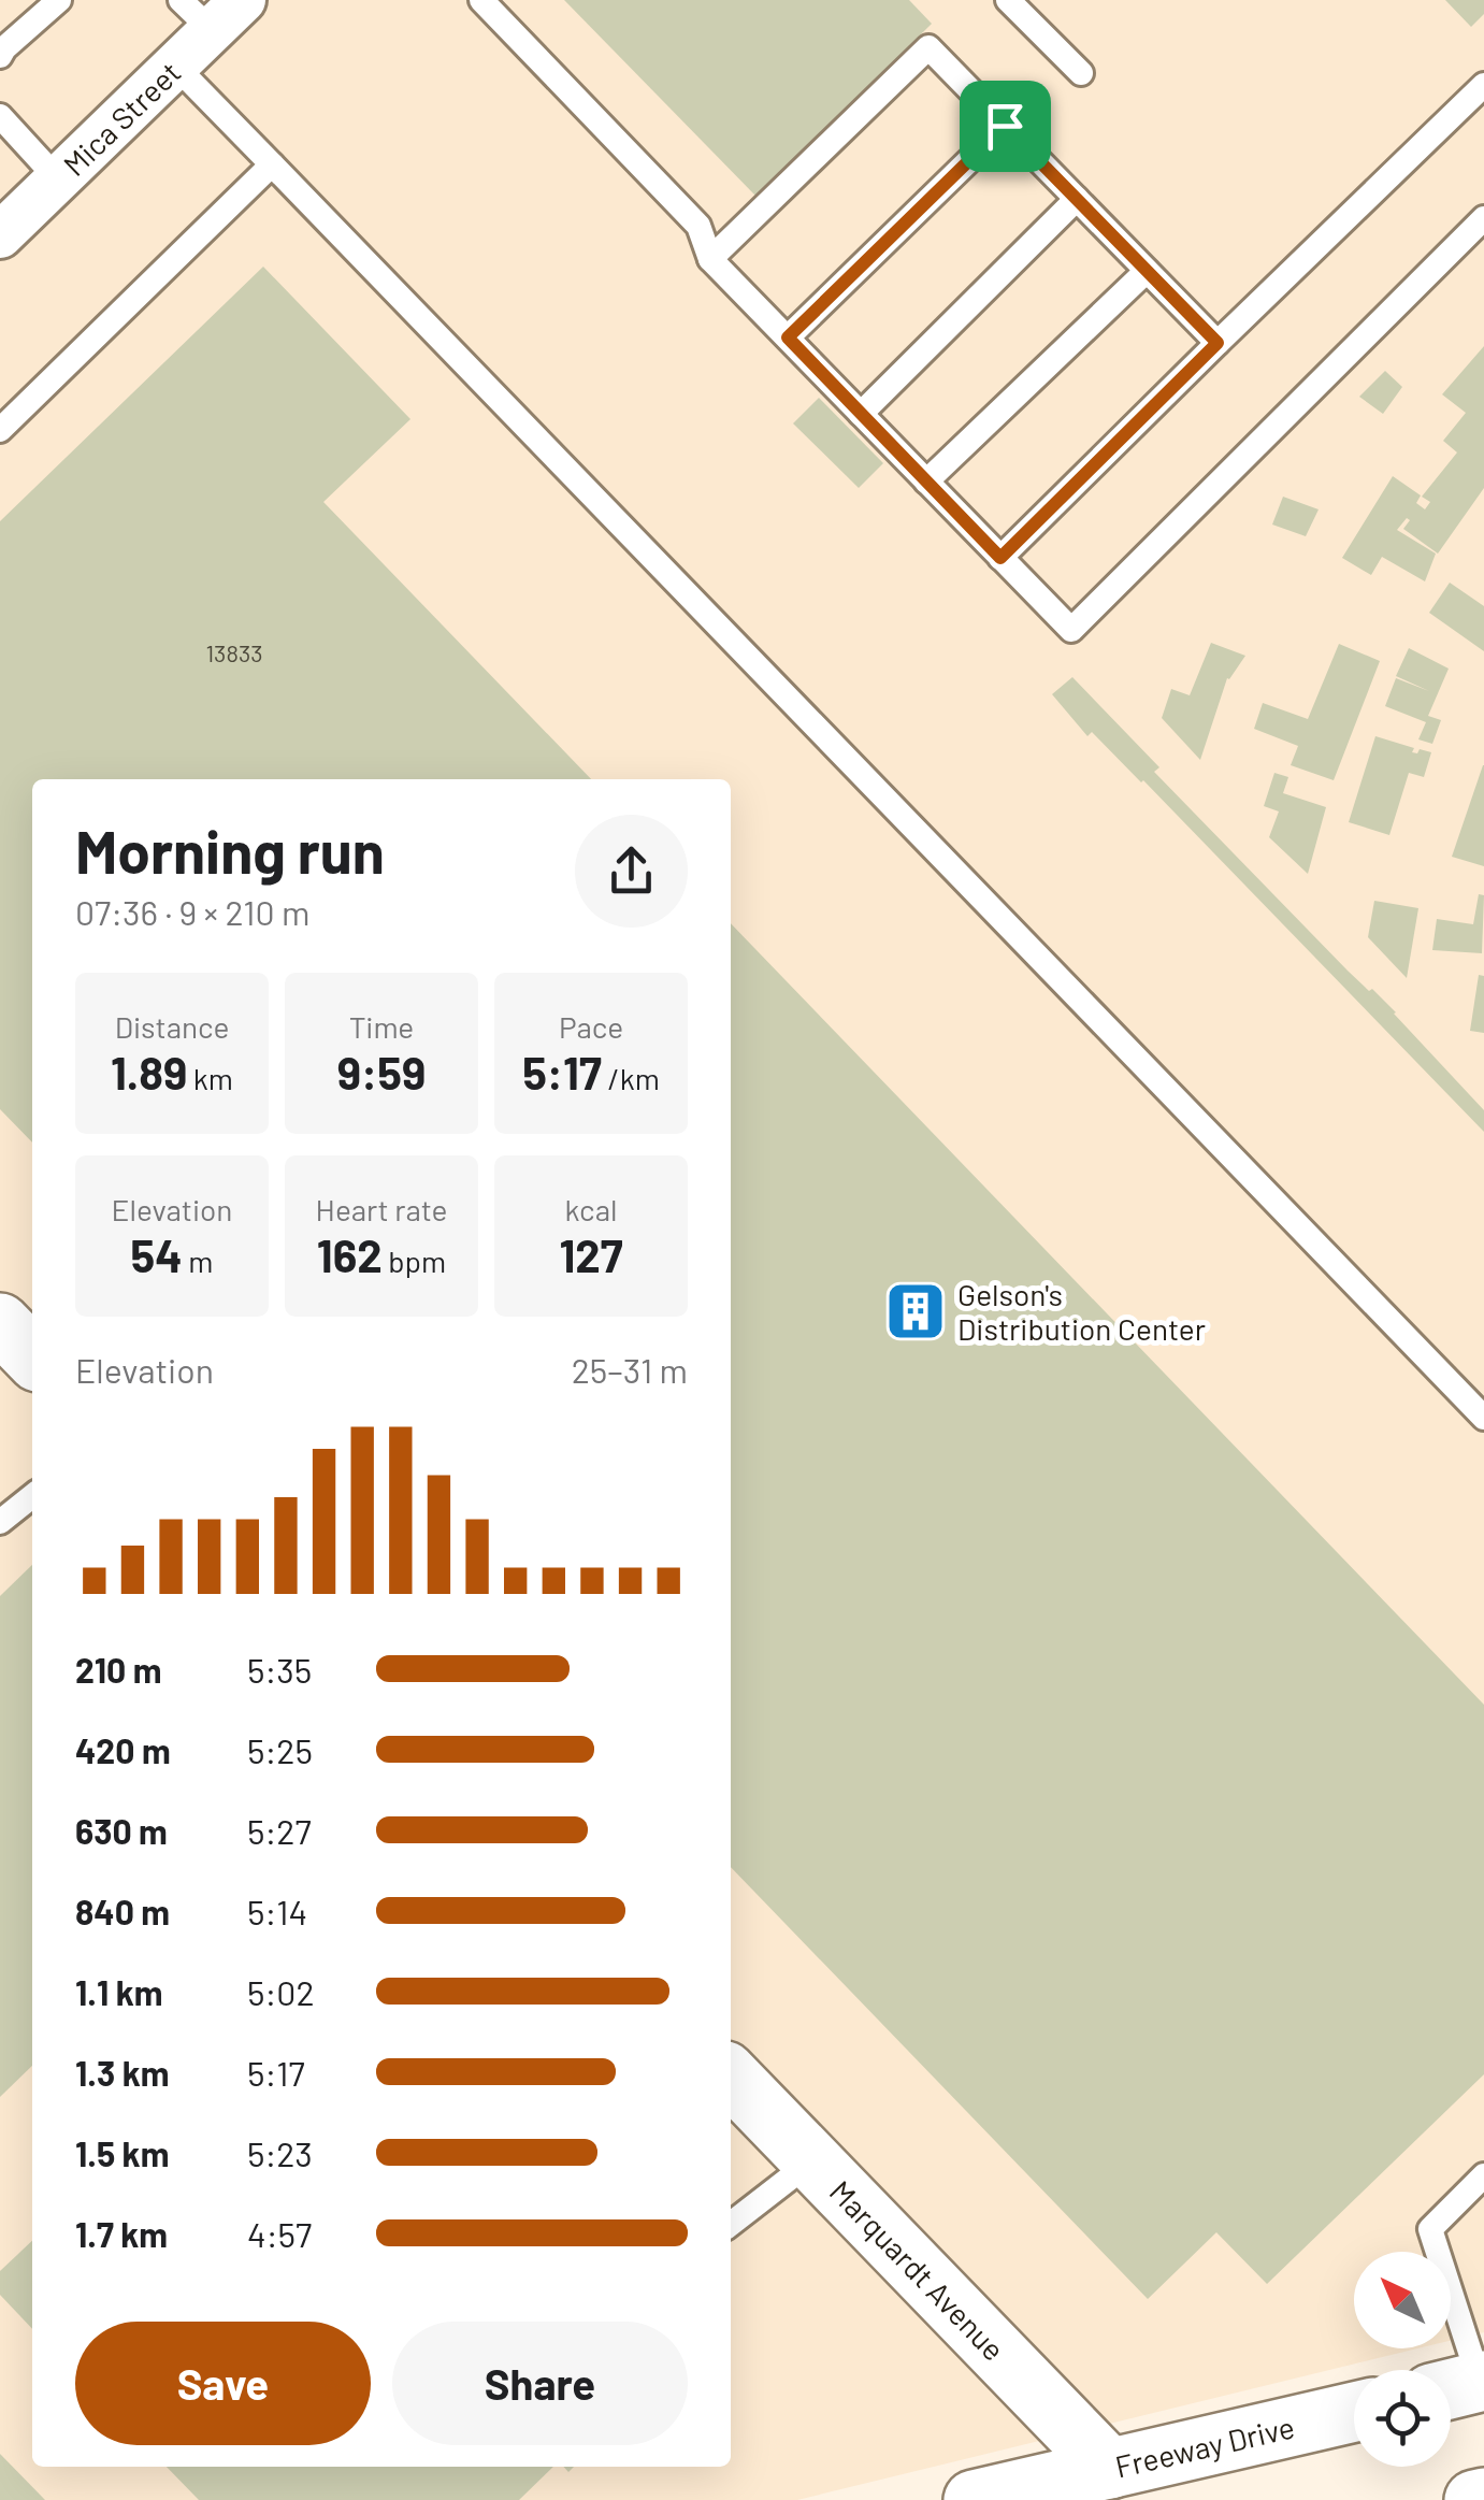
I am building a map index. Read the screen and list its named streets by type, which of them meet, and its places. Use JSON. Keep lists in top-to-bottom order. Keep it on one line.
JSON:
{"streets":{"main road":["Marquardt Avenue","Freeway Drive"],"street":["Mica Street"]},"crossings":[["Marquardt Avenue","Freeway Drive"]],"places":{"building":["Gelson's Distribution Center"]},"house_numbers":["13833"],"north":"top left","page":{"heading":["Morning run","07:36 · 9 × 210 m"],"stats":[["Distance","1.89 km"],["Time","9:59"],["Pace","5:17 /km"],["Elevation","54 m"],["Heart rate","162 bpm"],["kcal","127"]],"chart":["Elevation","25–31 m"],"list":[{"name":"210 m","note":"5:35"},{"name":"420 m","note":"5:25"},{"name":"630 m","note":"5:27"},{"name":"840 m","note":"5:14"},{"name":"1.1 km","note":"5:02"},{"name":"1.3 km","note":"5:17"},{"name":"1.5 km","note":"5:23"},{"name":"1.7 km","note":"4:57"}],"buttons":["Save","Share"]}}
